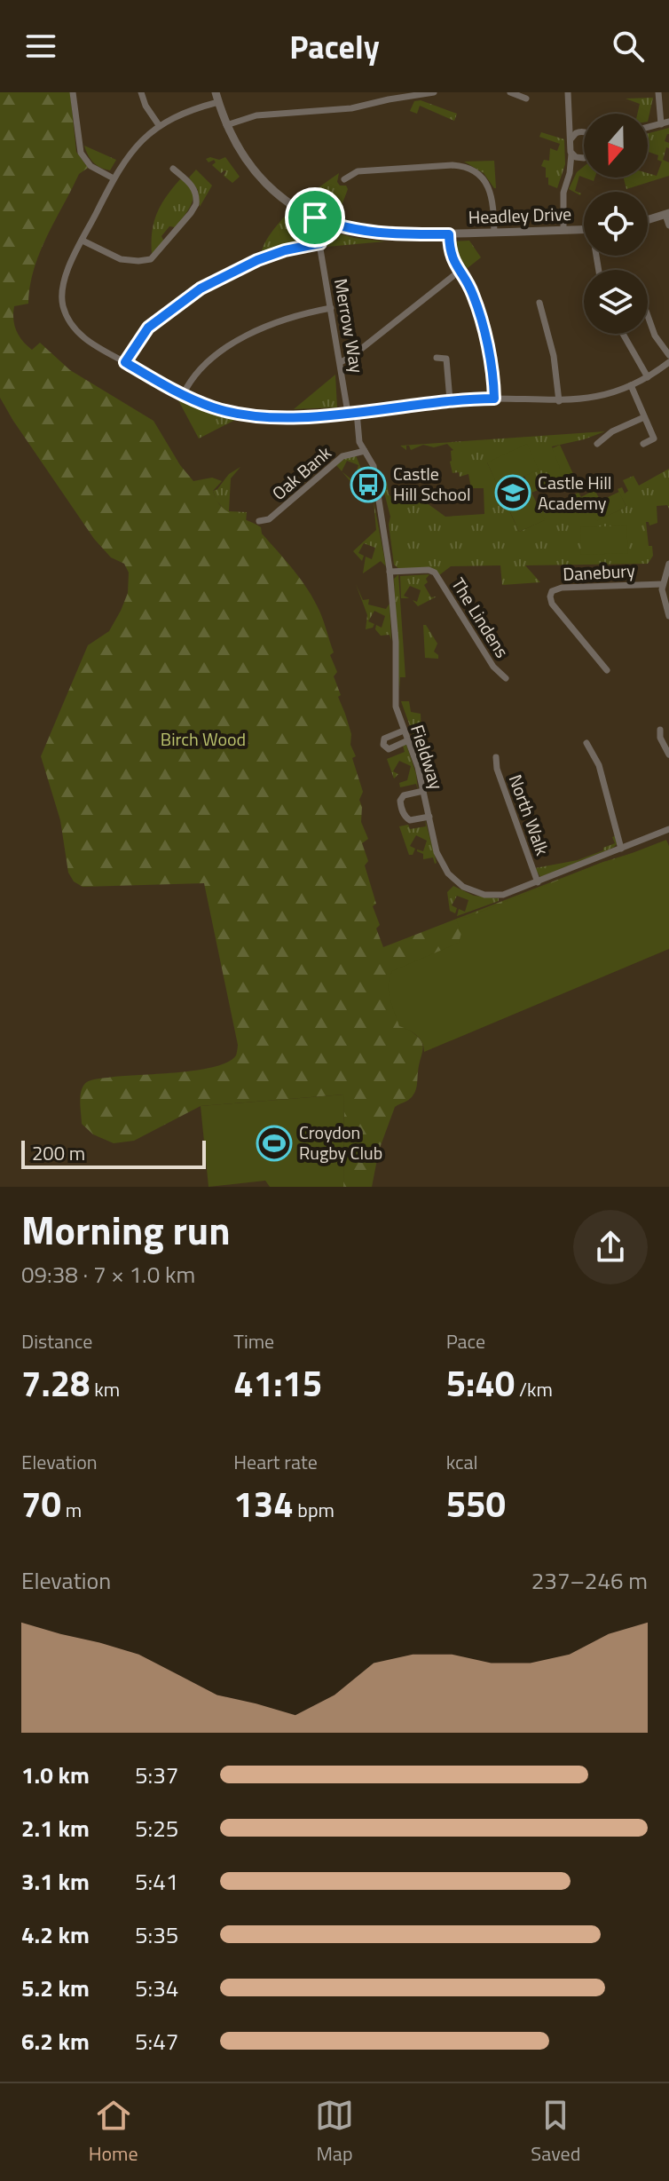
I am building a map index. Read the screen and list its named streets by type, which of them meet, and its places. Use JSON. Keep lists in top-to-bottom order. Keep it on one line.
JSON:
{"streets":{"street":["Headley Drive","Merrow Way","Oak Bank","Danebury","The Lindens","Fieldway","North Walk"]},"crossings":[["Headley Drive","Merrow Way"],["Oak Bank","Fieldway"],["The Lindens","Fieldway"],["Fieldway","North Walk"]],"parks":["Birch Wood"],"places":{"bus stop":["Castle Hill School"],"school or university":["Castle Hill Academy"],"sports":["Croydon Rugby Club"]},"scale_bar":"200 m","north":"bottom","page":{"header":"Pacely","scale":"200 m","heading":["Morning run","09:38 · 7 × 1.0 km"],"stats":[["Distance","7.28 km"],["Time","41:15"],["Pace","5:40 /km"],["Elevation","70 m"],["Heart rate","134 bpm"],["kcal","550"]],"chart":["Elevation","237–246 m"],"list":[{"name":"1.0 km","note":"5:37"},{"name":"2.1 km","note":"5:25"},{"name":"3.1 km","note":"5:41"},{"name":"4.2 km","note":"5:35"},{"name":"5.2 km","note":"5:34"},{"name":"6.2 km","note":"5:47"}],"tabs":["Home","Map","Saved"]}}
